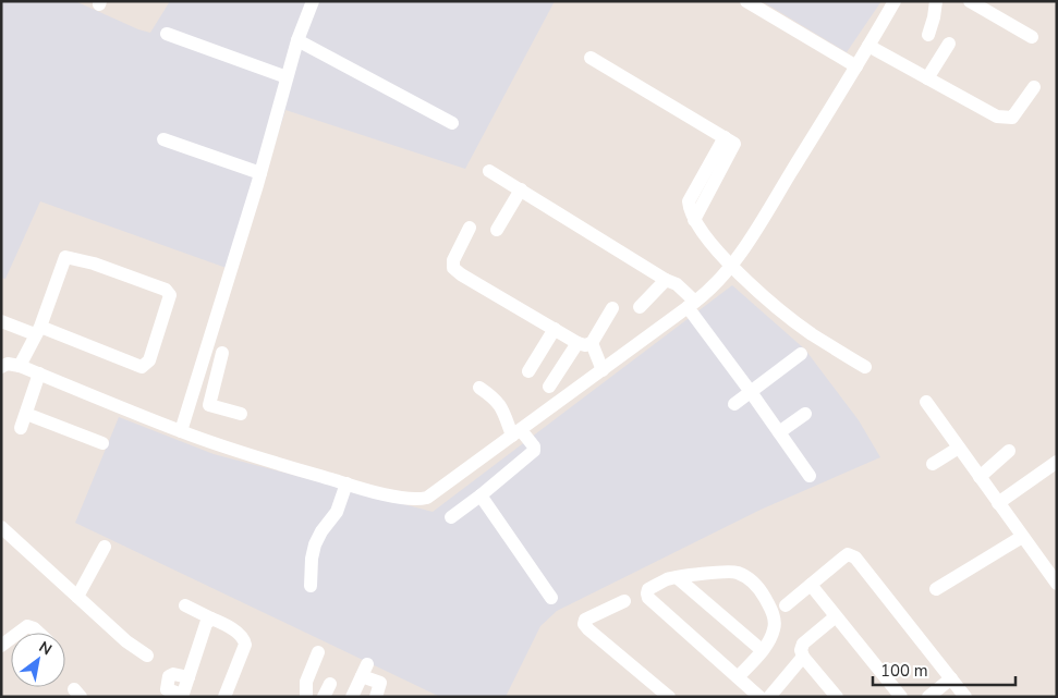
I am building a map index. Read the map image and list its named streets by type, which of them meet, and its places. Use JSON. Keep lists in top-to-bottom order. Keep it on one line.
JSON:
{"scale_bar":"100 m","north":"top right"}
